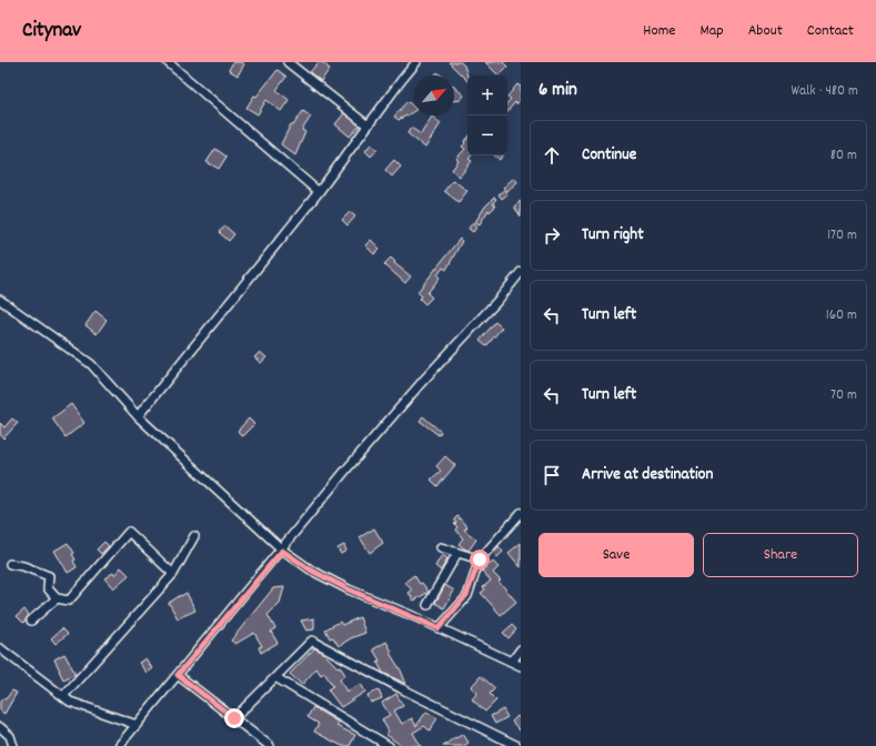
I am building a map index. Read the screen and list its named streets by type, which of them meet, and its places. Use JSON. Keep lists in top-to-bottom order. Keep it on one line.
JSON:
{"north":"top right","page":{"header":"Citynav","nav":["Home","Map","About","Contact"],"heading":["6 min","Walk · 480 m"],"map_buttons":["+","−"],"list":[["Continue","80 m"],["Turn right","170 m"],["Turn left","160 m"],["Turn left","70 m"],"Arrive at destination"],"buttons":["Save","Share"]}}
